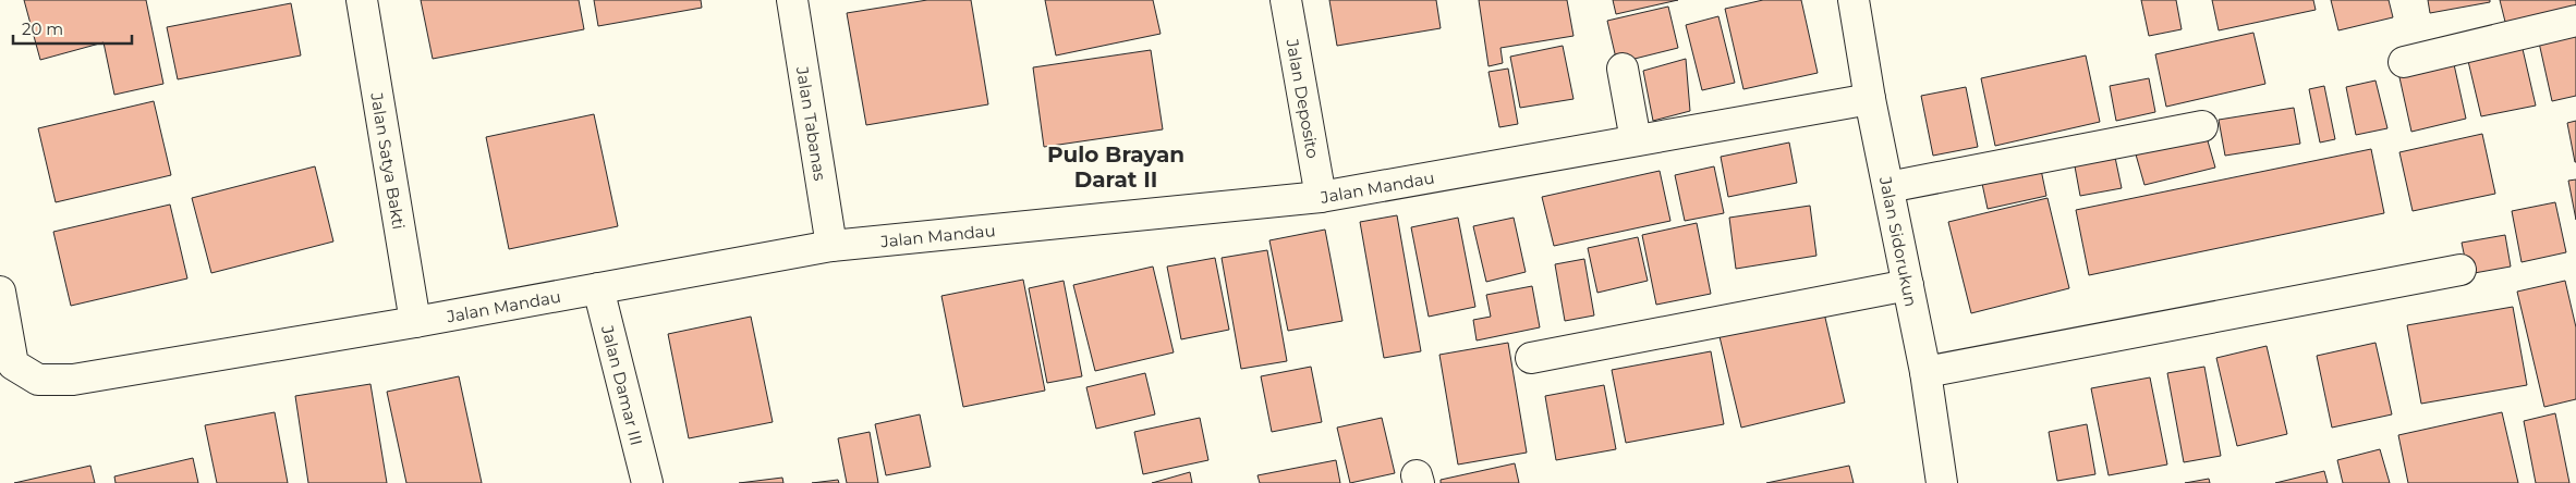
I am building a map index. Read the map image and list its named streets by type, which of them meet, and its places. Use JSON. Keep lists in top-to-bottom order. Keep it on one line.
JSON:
{"streets":{"street":["Jalan Deposito","Jalan Tabanas","Jalan Satya Bakti","Jalan Mandau","Jalan Sidorukun","Jalan Damar III"]},"crossings":[["Jalan Deposito","Jalan Mandau"],["Jalan Tabanas","Jalan Mandau"],["Jalan Satya Bakti","Jalan Mandau"],["Jalan Mandau","Jalan Sidorukun"],["Jalan Mandau","Jalan Damar III"]],"districts":["Pulo Brayan Darat II"],"scale_bar":"20 m"}
